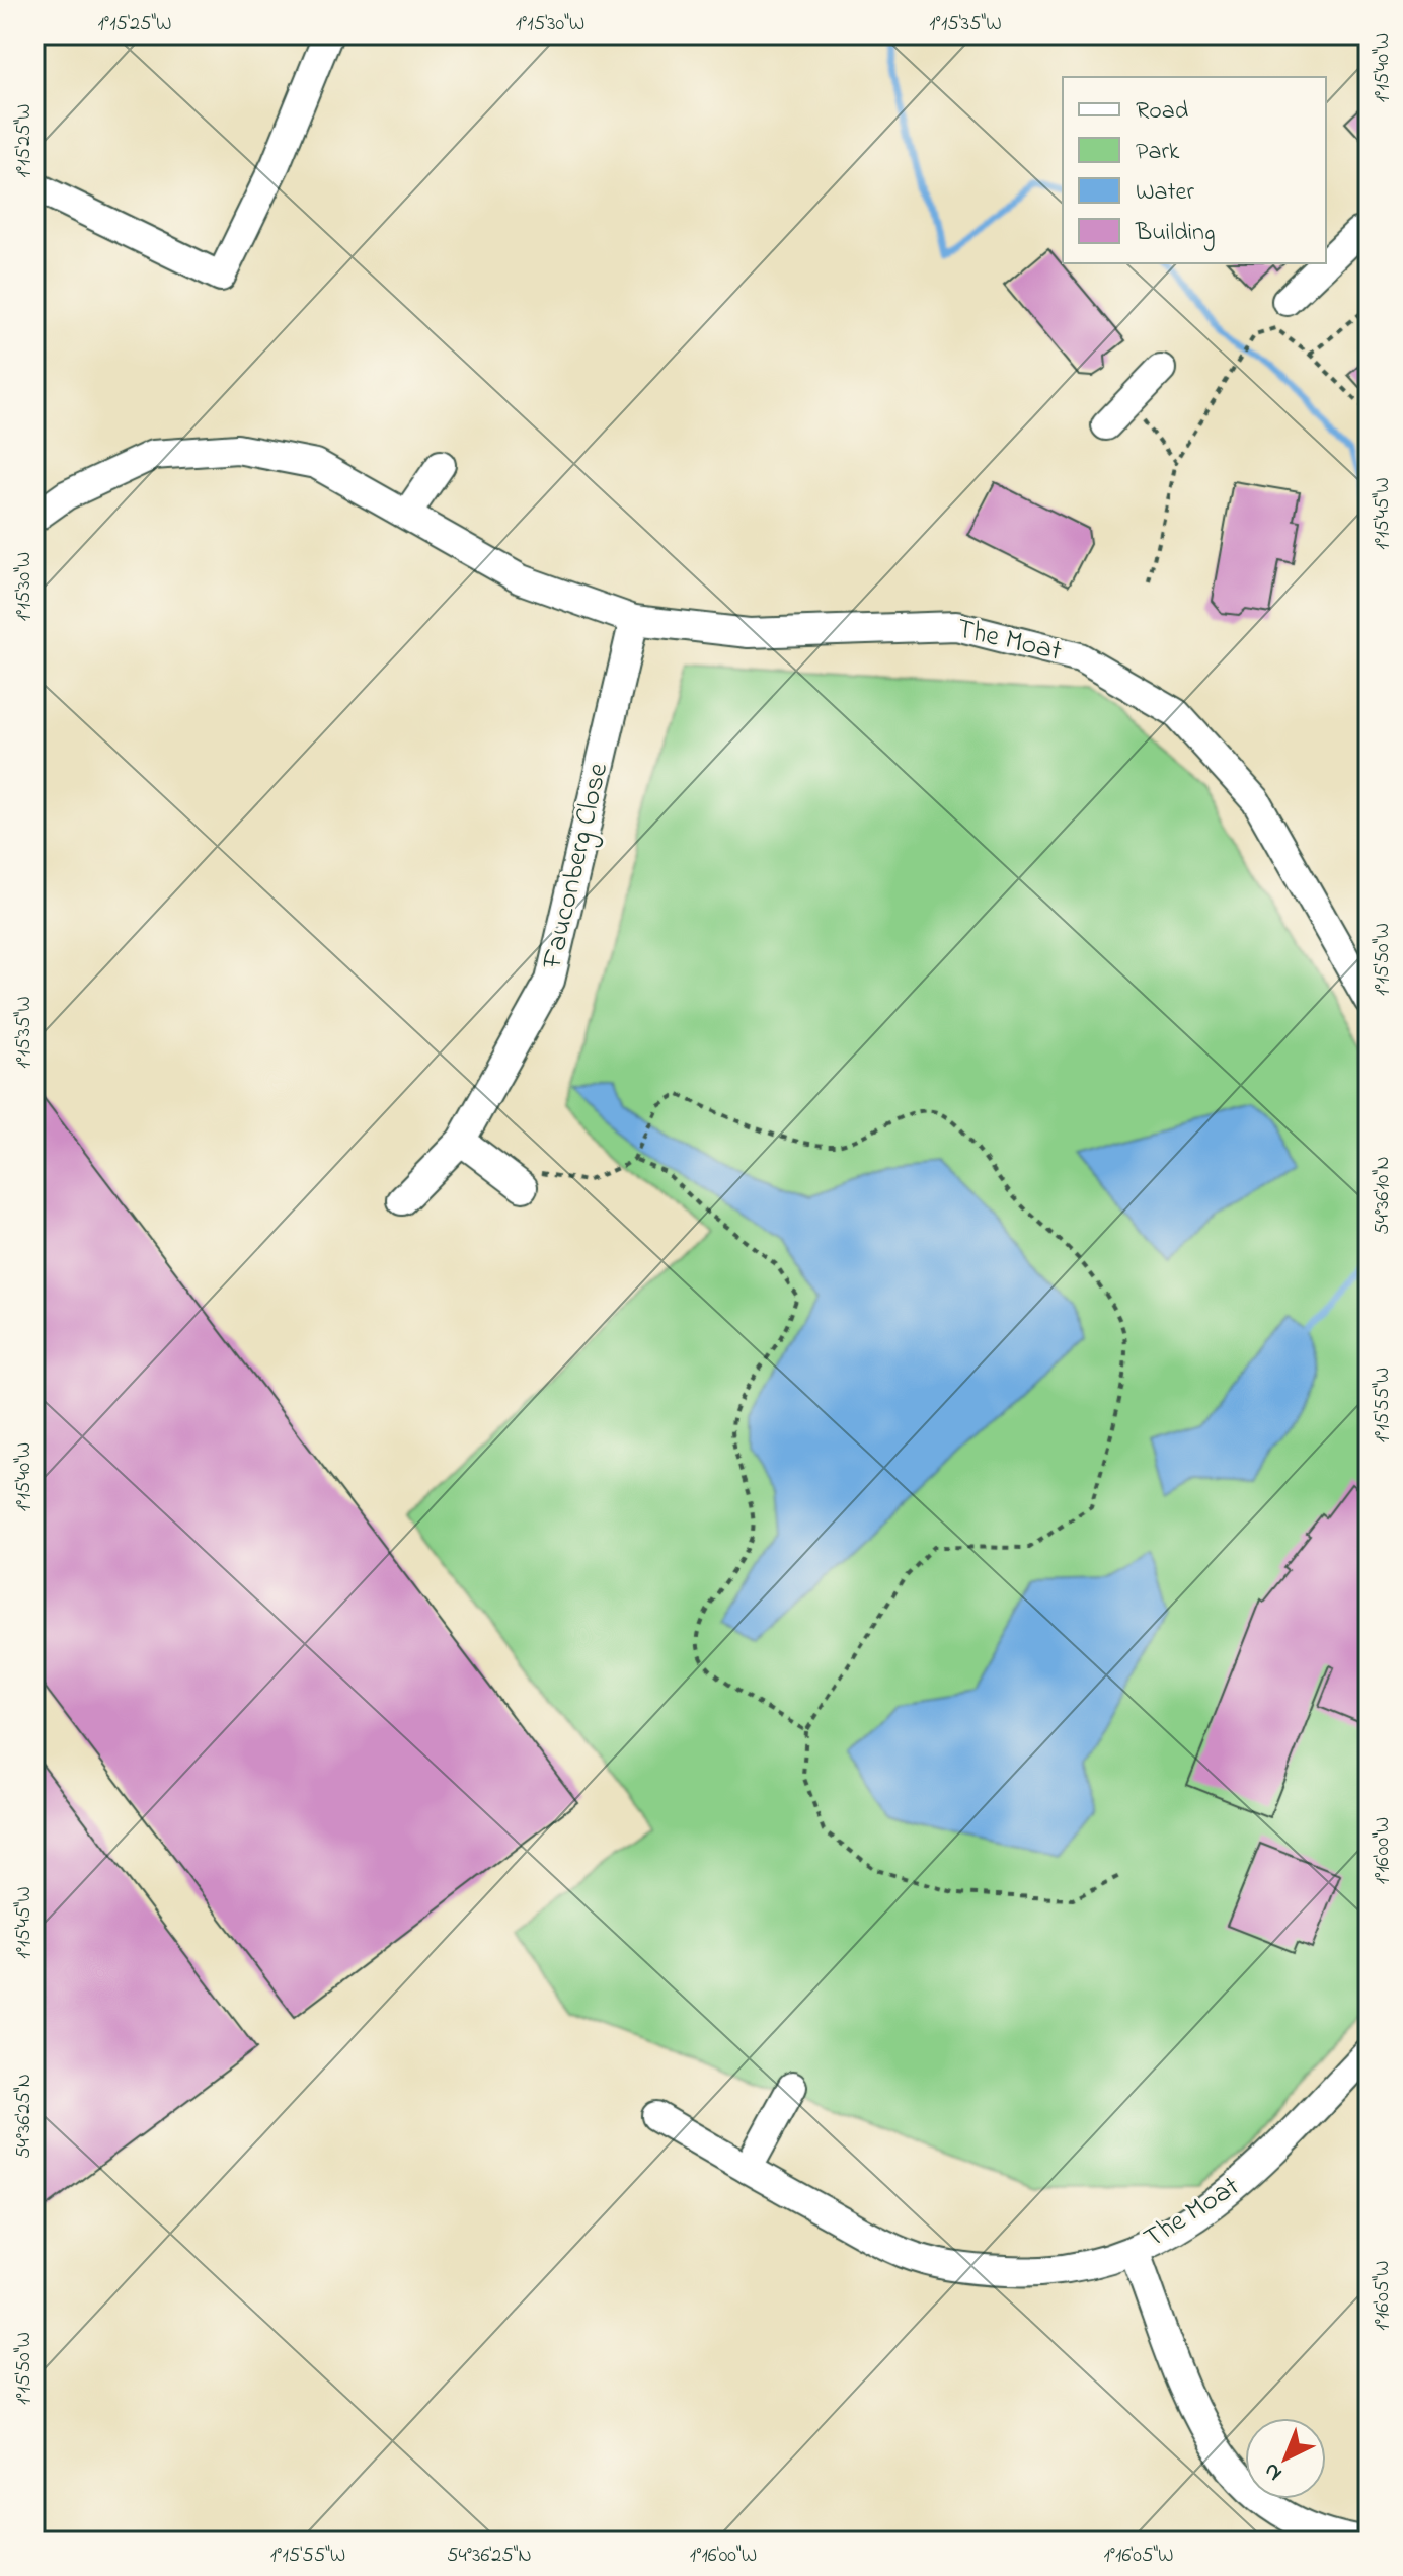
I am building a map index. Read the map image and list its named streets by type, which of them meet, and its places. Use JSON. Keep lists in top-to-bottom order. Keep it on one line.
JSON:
{"streets":{"street":["The Moat","Fauconberg Close"]},"crossings":[["The Moat","Fauconberg Close"]],"legend":["Road","Park","Water","Building"],"north":"bottom left","coordinates":["1°15'25\"W","1°15'30\"W","1°15'35\"W","1°15'40\"W","1°15'45\"W","1°15'50\"W","54°36'10\"N","1°15'55\"W","1°16'00\"W","54°36'25\"N","1°16'05\"W"]}
